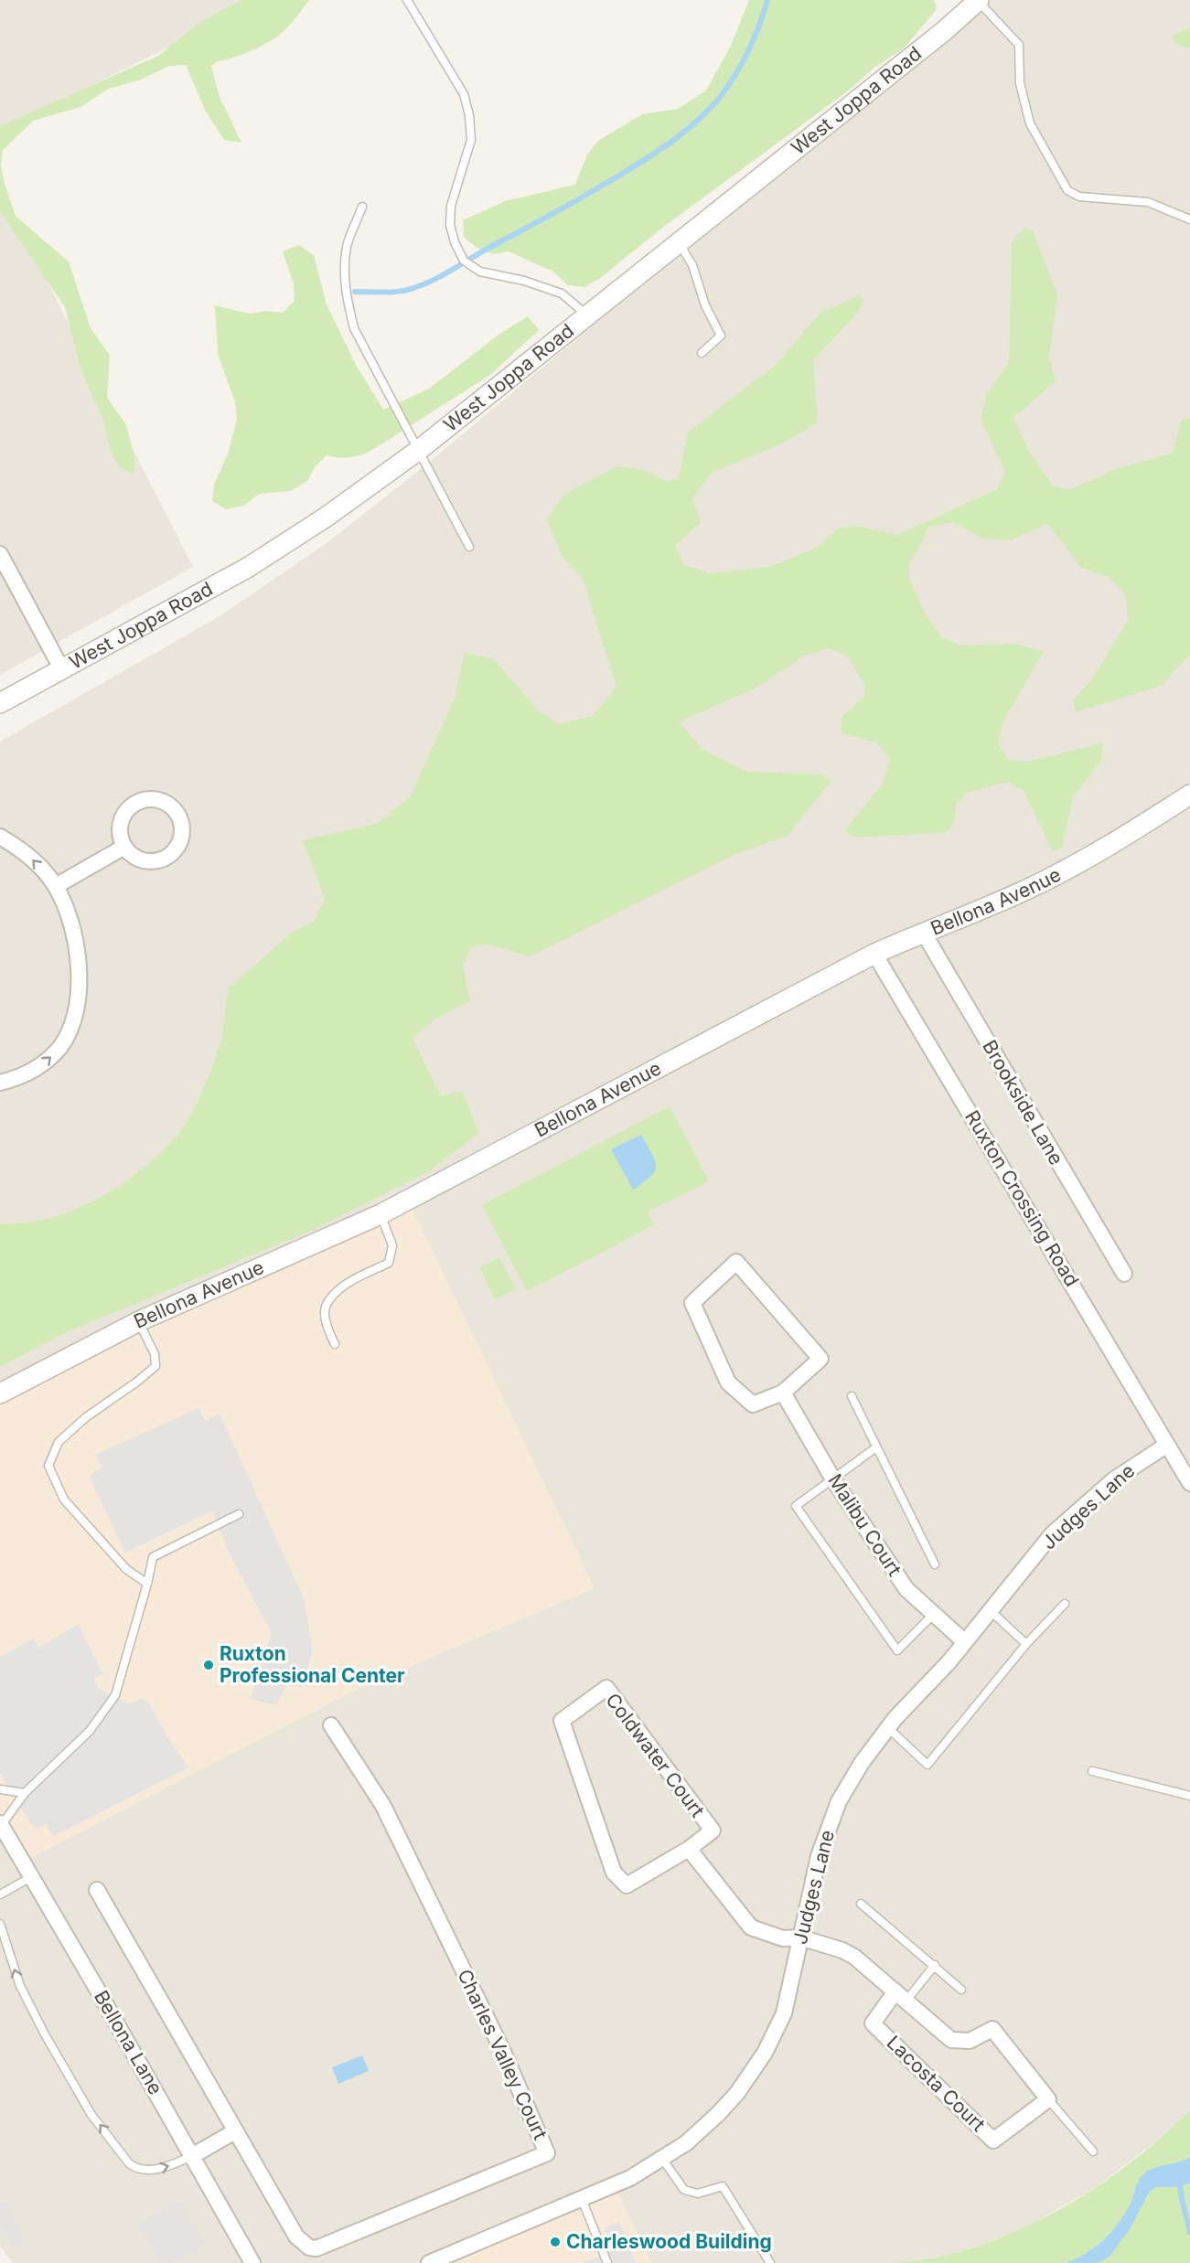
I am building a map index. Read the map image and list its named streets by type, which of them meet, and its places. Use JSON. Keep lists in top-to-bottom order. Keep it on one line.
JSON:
{"streets":{"street":["West Joppa Road","Bellona Avenue","Brookside Lane","Ruxton Crossing Road","Judges Lane","Malibu Court","Coldwater Court","Bellona Lane","Charles Valley Court","Lacosta Court"]},"crossings":[["Bellona Avenue","Brookside Lane"],["Bellona Avenue","Ruxton Crossing Road"],["Ruxton Crossing Road","Judges Lane"],["Judges Lane","Malibu Court"],["Judges Lane","Coldwater Court"],["Judges Lane","Lacosta Court"],["Coldwater Court","Lacosta Court"]],"places":["Ruxton Professional Center","Charleswood Building"]}
